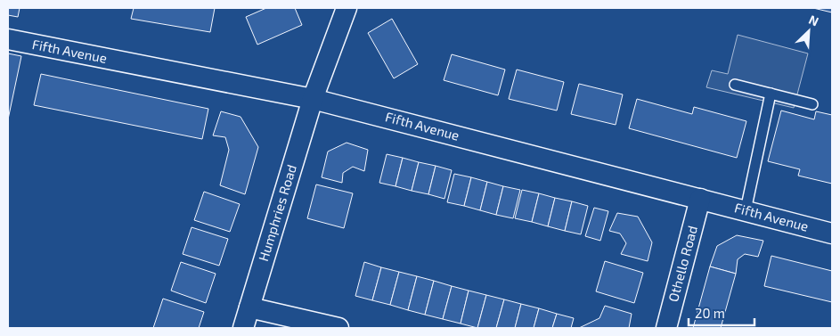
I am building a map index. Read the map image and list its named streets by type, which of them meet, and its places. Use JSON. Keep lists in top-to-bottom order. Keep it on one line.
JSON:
{"streets":{"street":["Fifth Avenue","Humphries Road","Othello Road"]},"crossings":[["Fifth Avenue","Humphries Road"],["Fifth Avenue","Othello Road"]],"scale_bar":"20 m","north":"top right"}
